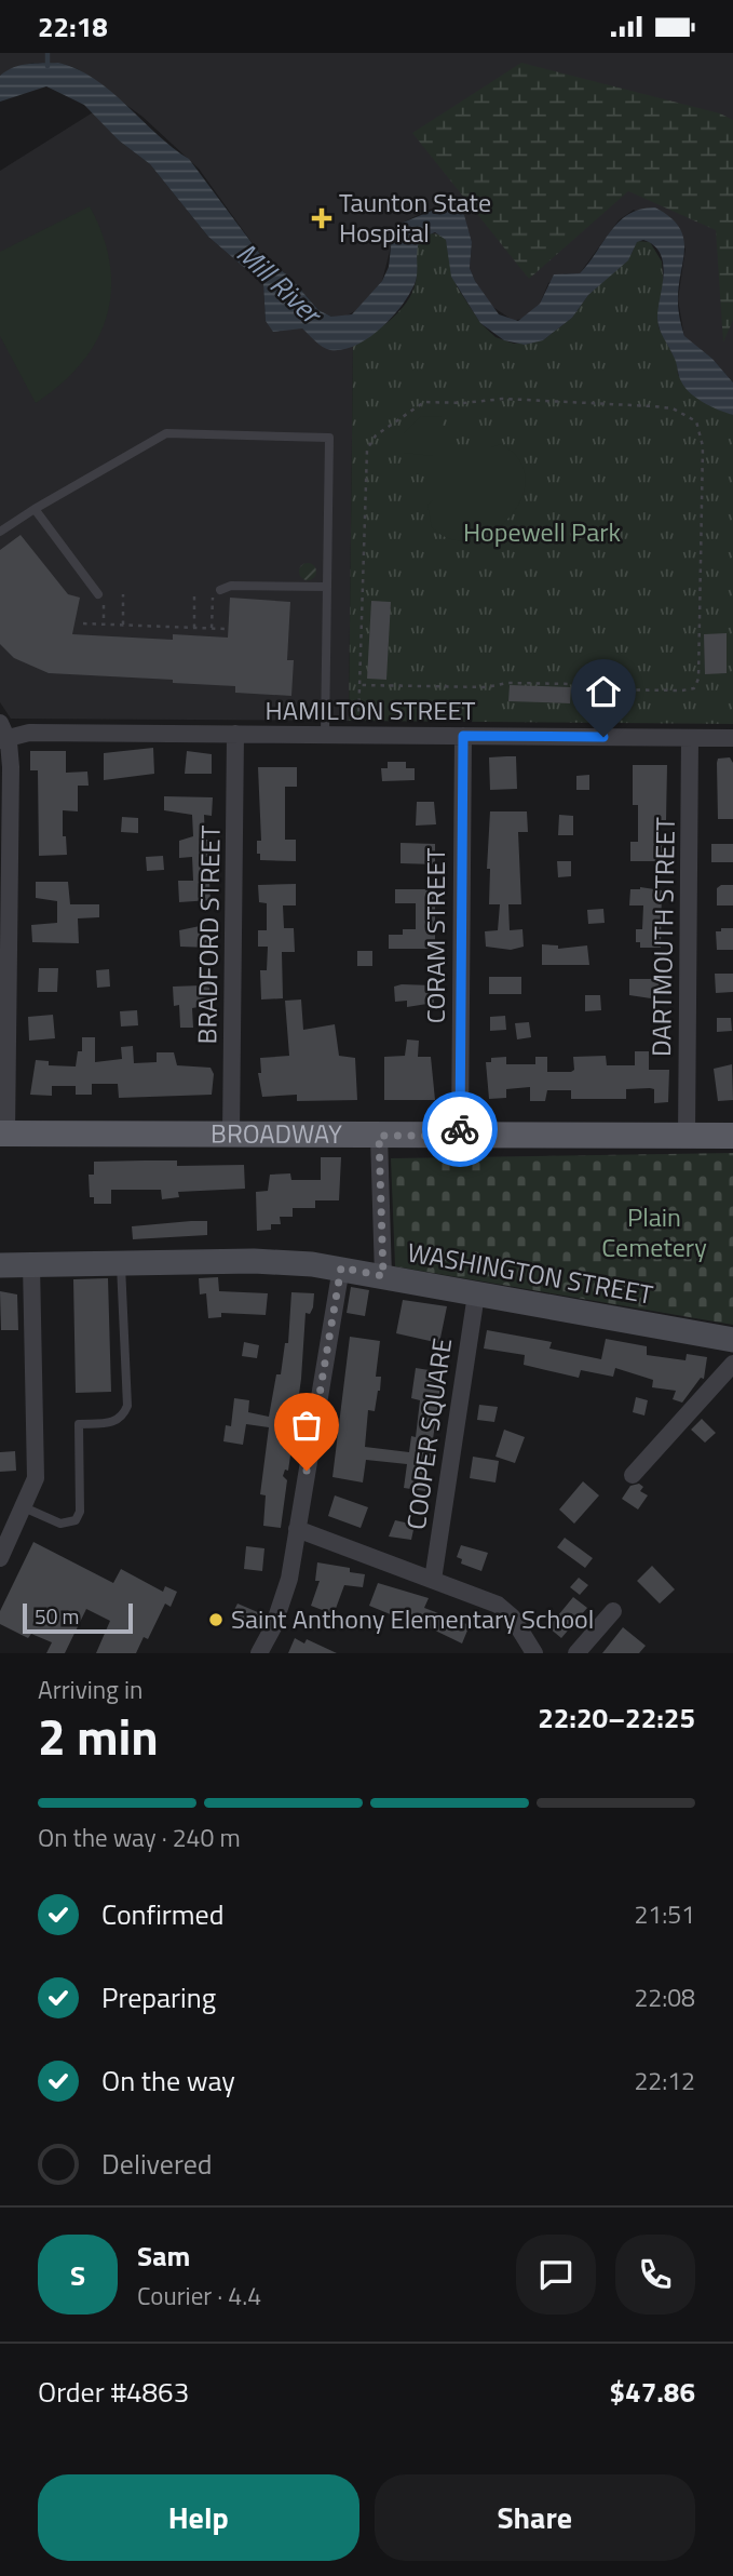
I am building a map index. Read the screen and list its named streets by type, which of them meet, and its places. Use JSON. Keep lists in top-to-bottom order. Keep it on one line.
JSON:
{"streets":{"main road":["BROADWAY"],"street":["HAMILTON STREET","BRADFORD STREET","CORAM STREET","DARTMOUTH STREET","WASHINGTON STREET","COOPER SQUARE"]},"crossings":[["HAMILTON STREET","BRADFORD STREET"],["HAMILTON STREET","CORAM STREET"],["HAMILTON STREET","DARTMOUTH STREET"],["BRADFORD STREET","BROADWAY"],["CORAM STREET","BROADWAY"],["DARTMOUTH STREET","BROADWAY"],["WASHINGTON STREET","COOPER SQUARE"]],"water":["Mill River"],"parks":["Hopewell Park","Plain Cemetery"],"places":{"health":["Taunton State Hospital"],"other":["Saint Anthony Elementary School"]},"scale_bar":"50 m","page":{"status":"22:18","scale":"50 m","heading":["2 min","Arriving in","22:20–22:25"],"panel":["Sam","Courier · 4.4","Order #4863","$47.86"],"bar":"On the way · 240 m","list":[["Confirmed","21:51"],["Preparing","22:08"],["On the way","22:12"],"Delivered"],"round":"S","buttons":["Help","Share"]}}
